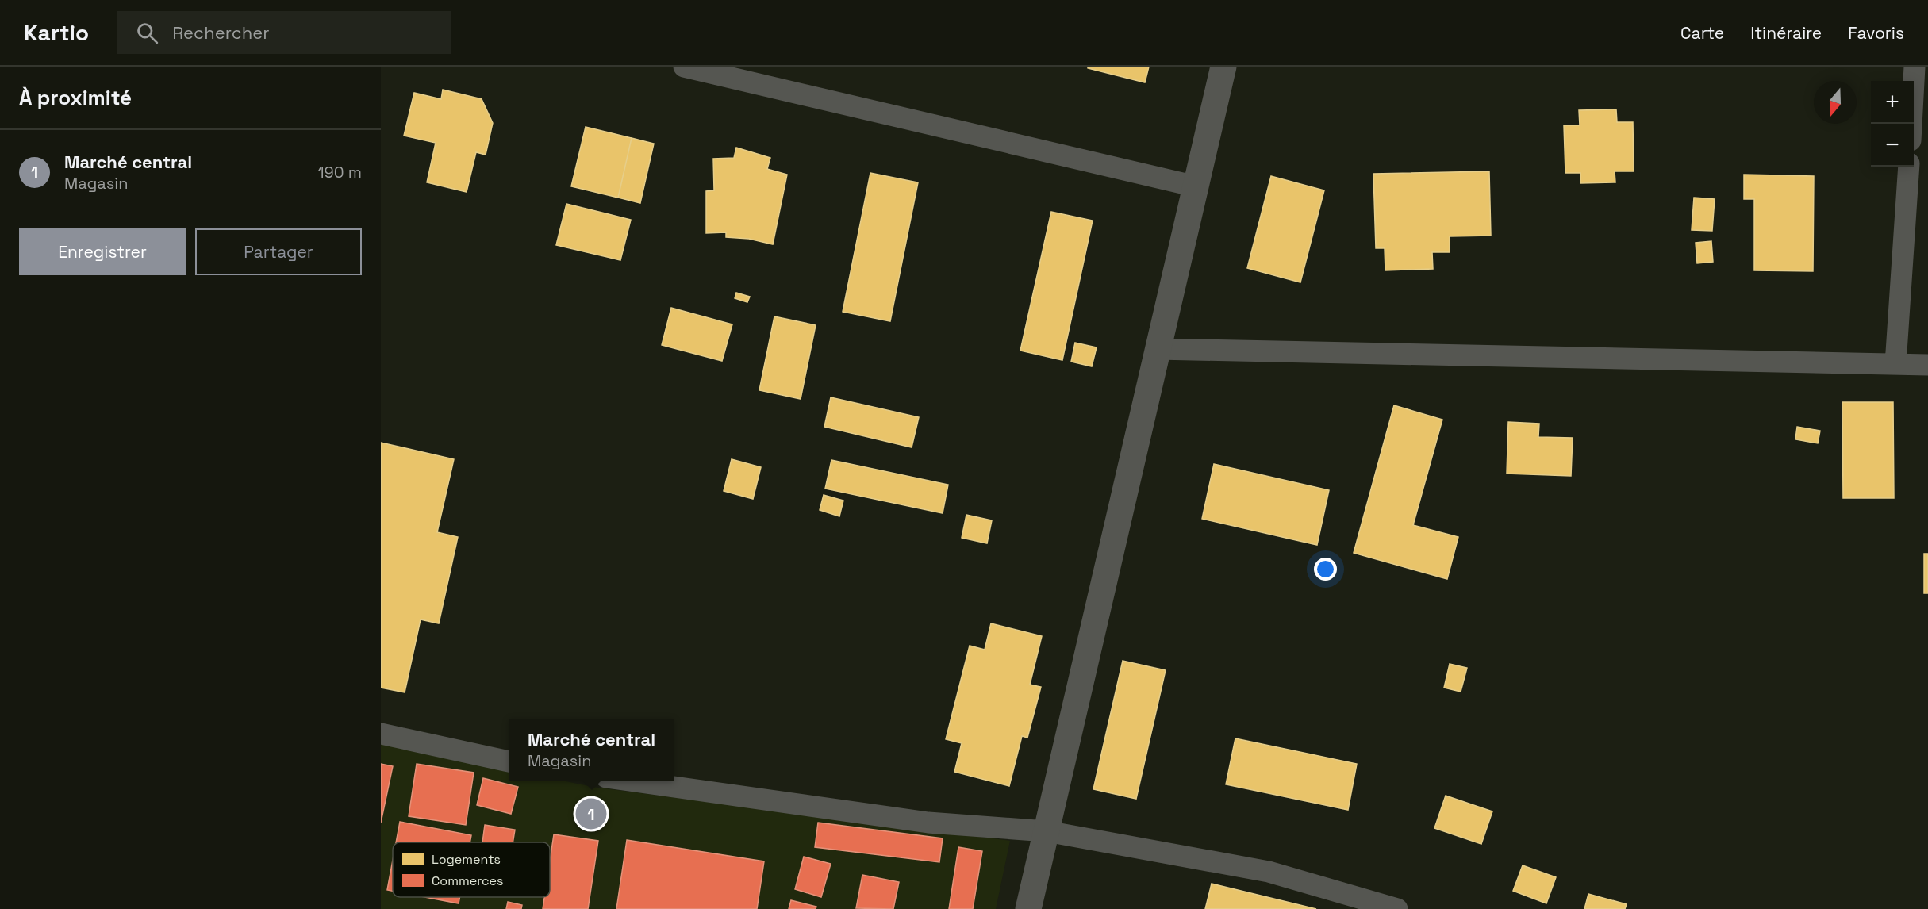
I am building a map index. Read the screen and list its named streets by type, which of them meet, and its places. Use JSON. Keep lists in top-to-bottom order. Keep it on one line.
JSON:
{"legend":["Logements","Commerces"],"north":"bottom","page":{"header":"Kartio","search":"Rechercher","nav":["Carte","Itinéraire","Favoris"],"heading":"À proximité","map_buttons":["+","−"],"list":[{"mark":"1","name":"Marché central","note":"Magasin","value":"190 m"}],"buttons":["Enregistrer","Partager"],"popup":["Marché central","Magasin"],"pins":"1"}}
